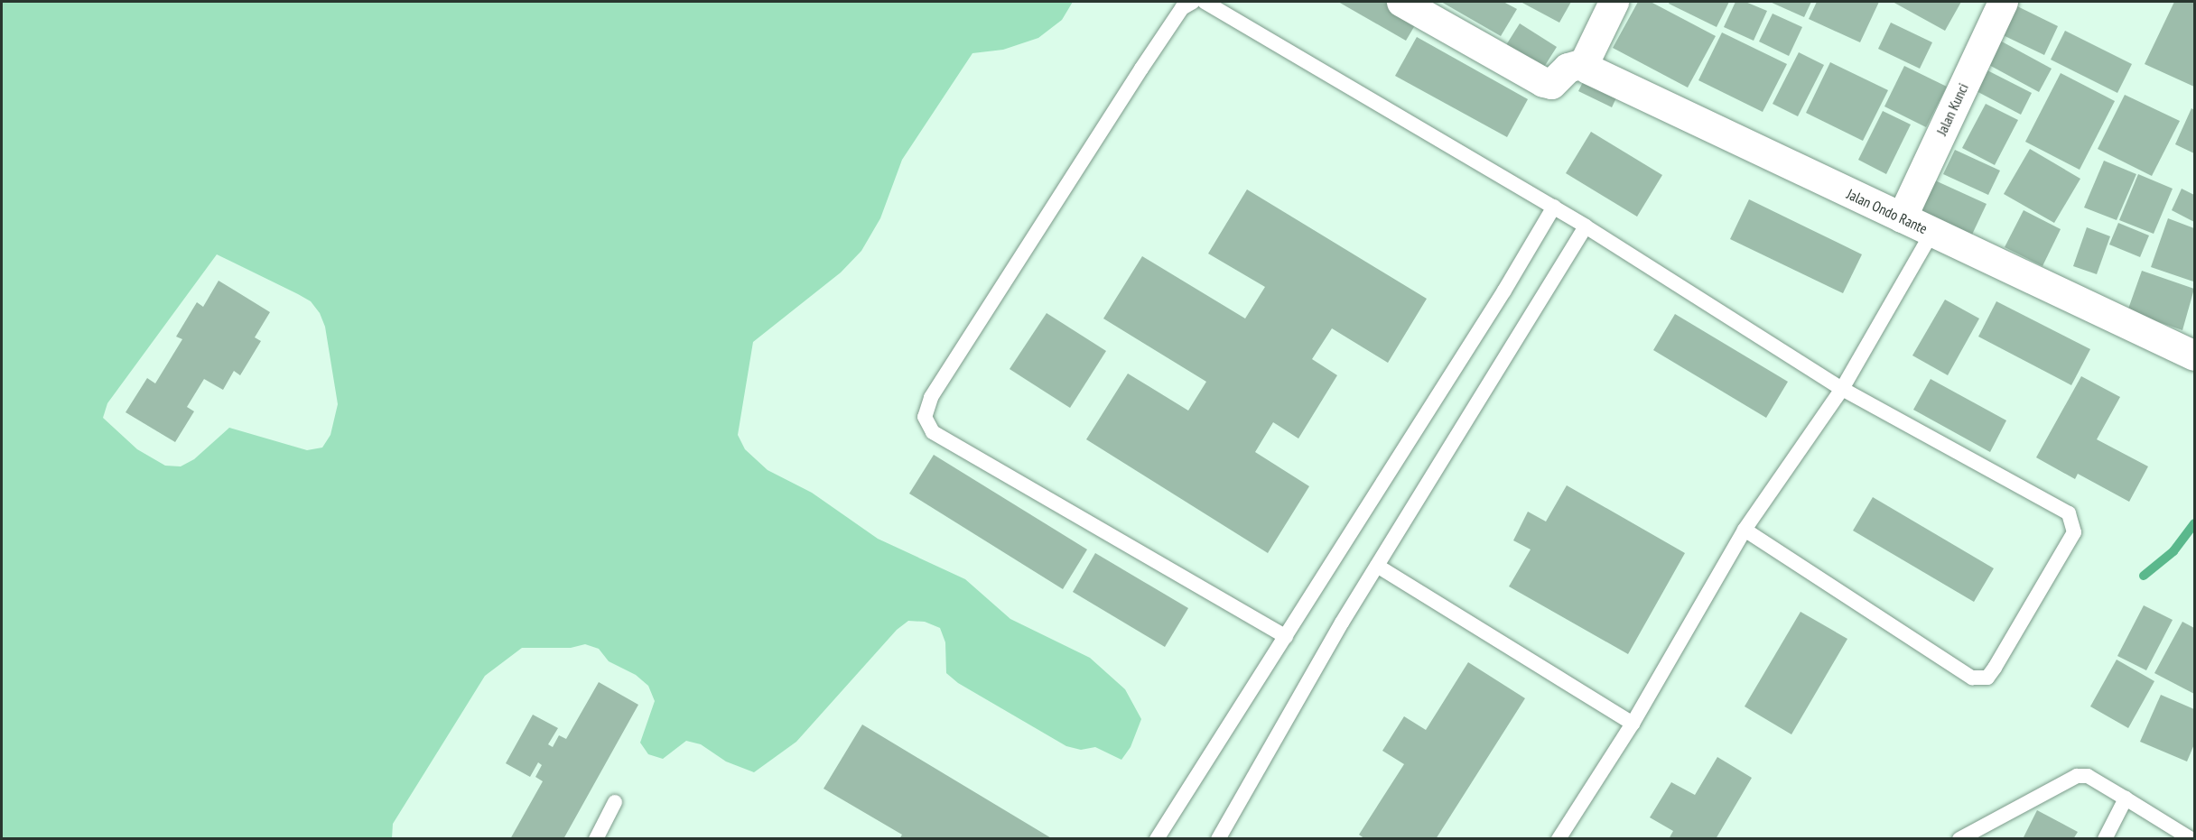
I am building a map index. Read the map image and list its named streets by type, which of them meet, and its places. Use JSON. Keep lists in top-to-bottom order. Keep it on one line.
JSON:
{"streets":{"street":["Jalan Kunci","Jalan Ondo Rante"]},"crossings":[["Jalan Kunci","Jalan Ondo Rante"]]}
